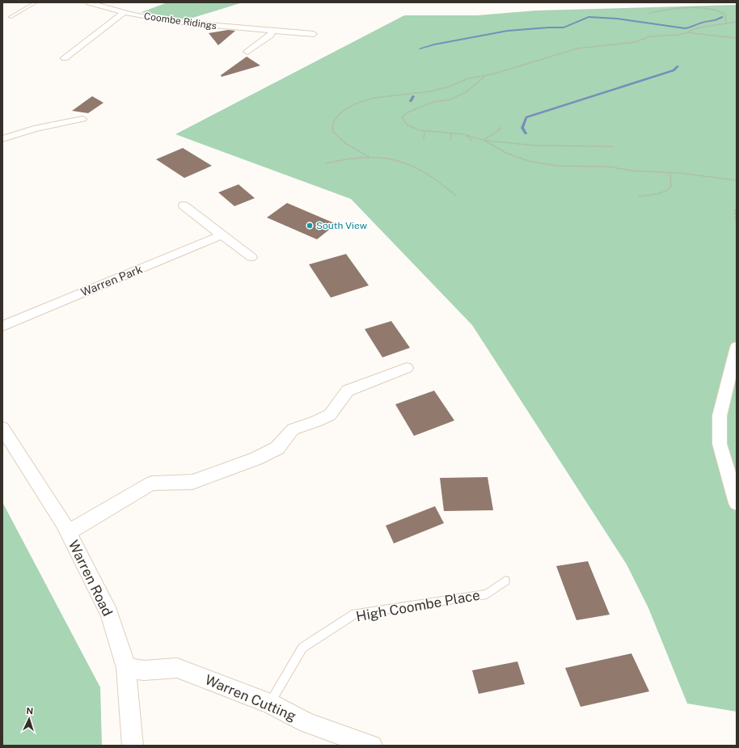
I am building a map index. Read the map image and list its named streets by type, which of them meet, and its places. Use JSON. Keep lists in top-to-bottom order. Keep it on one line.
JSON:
{"streets":{"street":["Coombe Ridings","Warren Park","Warren Road","Warren Cutting"],"lane":["High Coombe Place"]},"crossings":[["Warren Road","Warren Cutting"],["High Coombe Place","Warren Cutting"]],"places":["South View"],"north":"top"}
